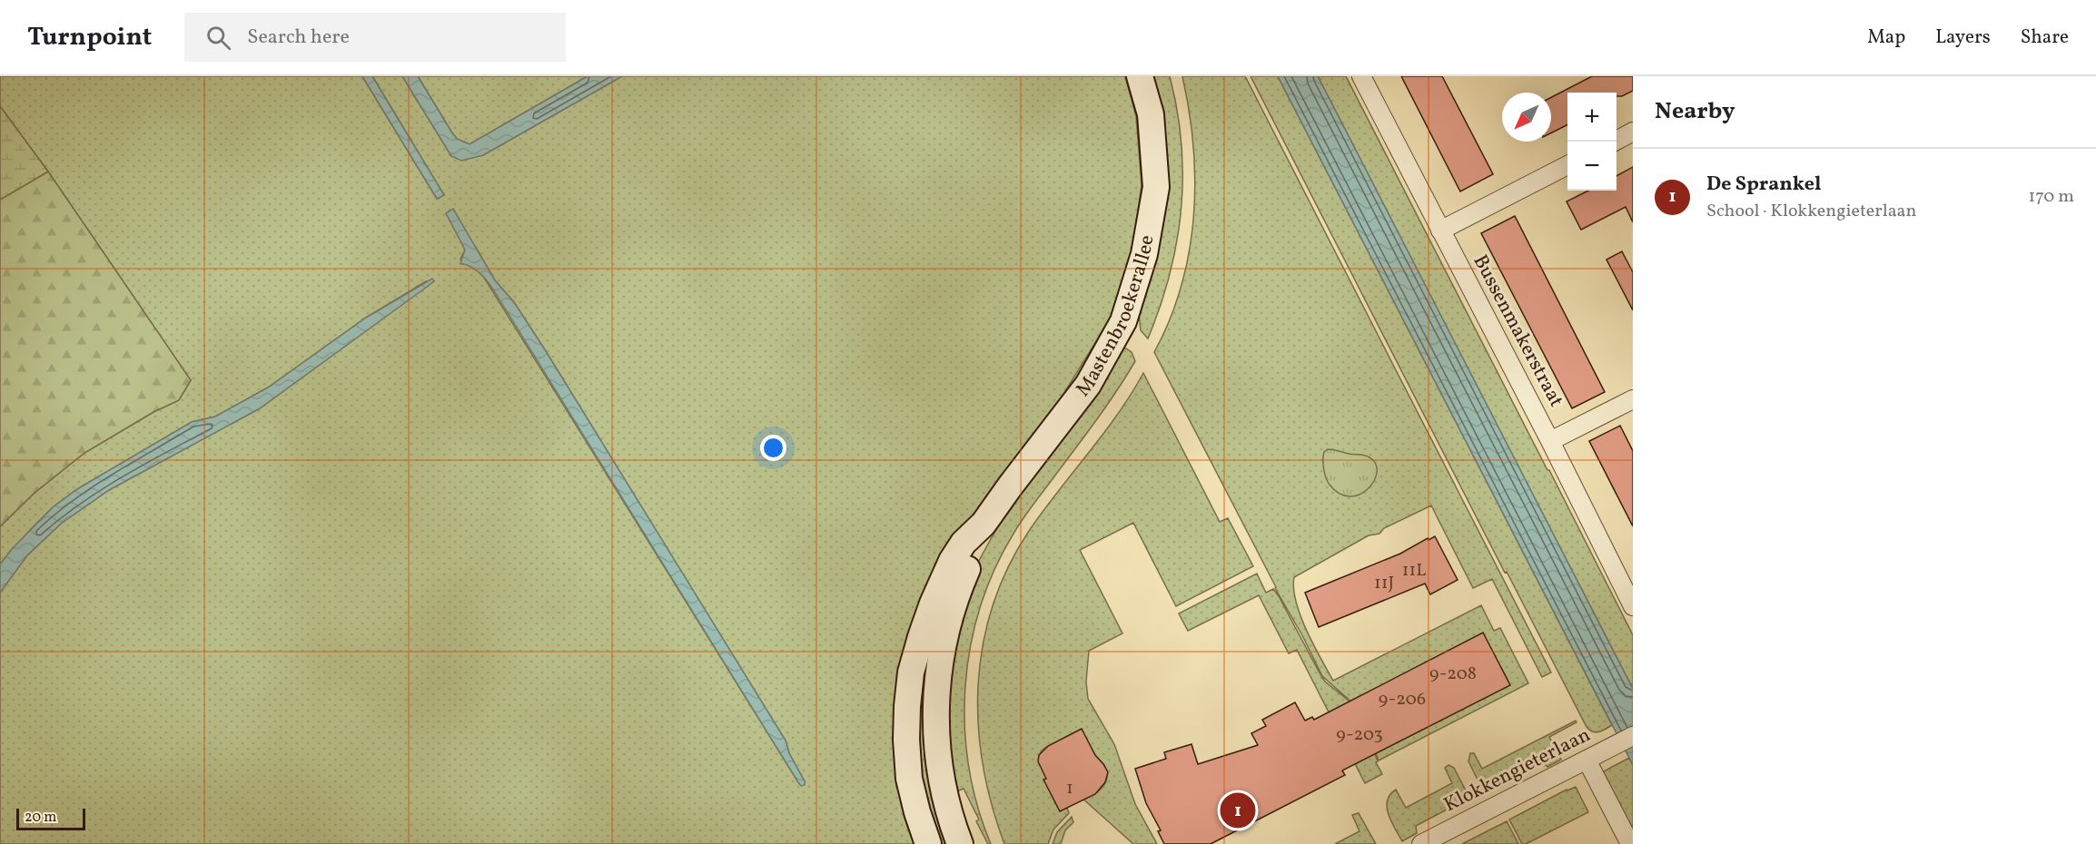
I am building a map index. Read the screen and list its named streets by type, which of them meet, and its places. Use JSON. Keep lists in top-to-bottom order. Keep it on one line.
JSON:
{"streets":{"main road":["Mastenbroekerallee"],"street":["Bussenmakerstraat","Klokkengieterlaan"]},"house_numbers":["11L","11J","9-208","9-206","9-203","1"],"scale_bar":"20 m","north":"bottom left","page":{"header":"Turnpoint","search":"Search here","nav":["Map","Layers","Share"],"heading":"Nearby","map_buttons":["+","−"],"list":[{"mark":"1","name":"De Sprankel","note":"School · Klokkengieterlaan","value":"170 m"}],"pins":"1","scale":"20 m"}}
